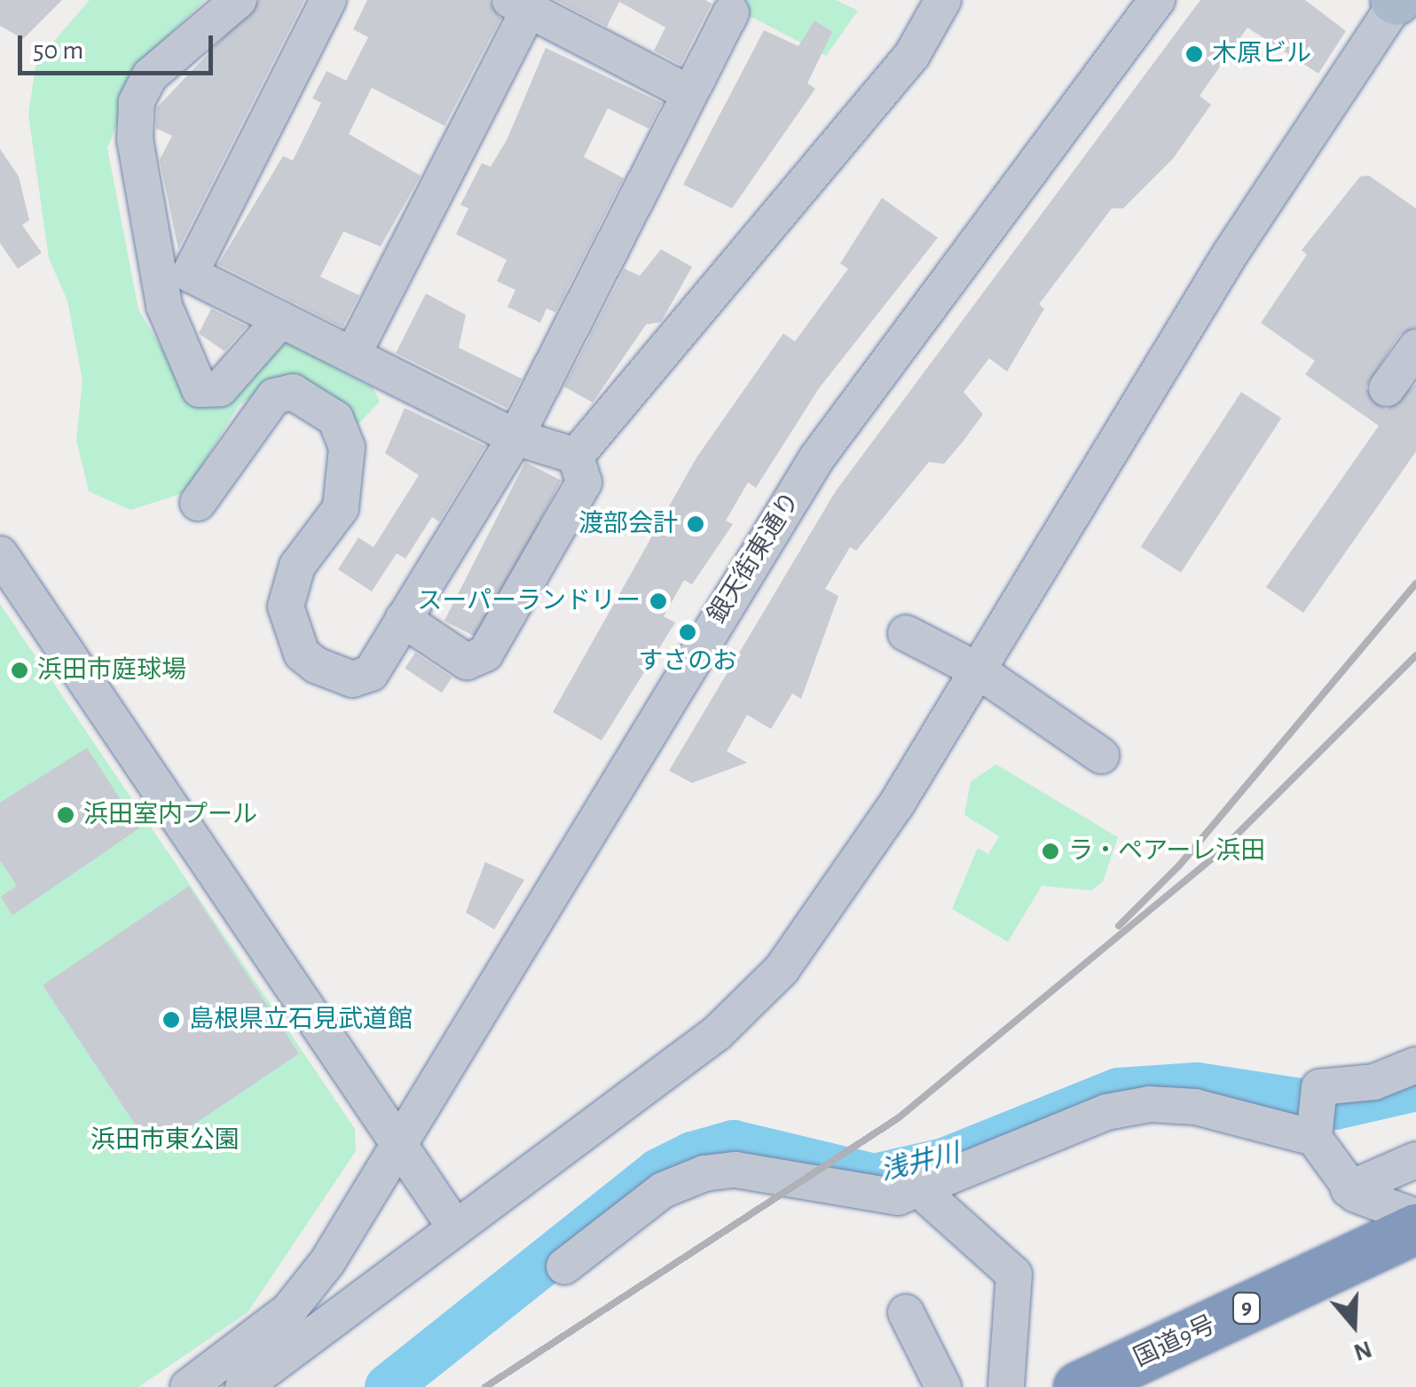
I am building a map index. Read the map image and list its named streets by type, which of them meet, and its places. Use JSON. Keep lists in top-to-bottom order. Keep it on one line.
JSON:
{"streets":{"highway":["9","国道9号"],"street":["銀天街東通り"]},"water":["浅井川"],"parks":["浜田市東公園"],"places":["木原ビル","渡部会計","スーパーランドリー","すさのお","浜田市庭球場","浜田室内プール","ラ・ペアーレ浜田","島根県立石見武道館"],"scale_bar":"50 m","north":"bottom"}
